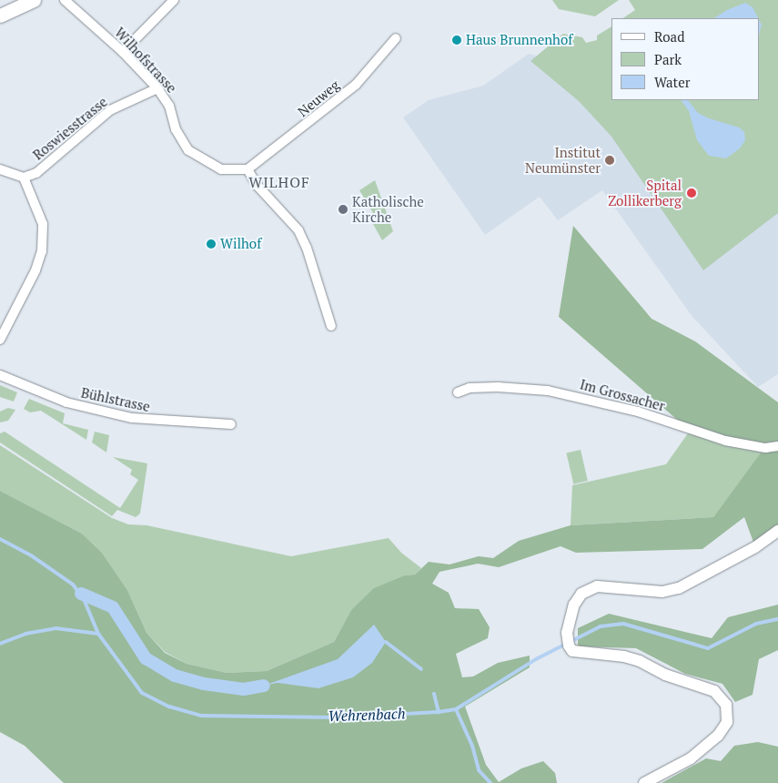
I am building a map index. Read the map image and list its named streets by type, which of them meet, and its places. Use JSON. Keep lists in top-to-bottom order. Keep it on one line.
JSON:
{"streets":{"street":["Wilhofstrasse","Neuweg","Roswiesstrasse","Im Grossacher","Bühlstrasse"]},"crossings":[["Wilhofstrasse","Neuweg"],["Wilhofstrasse","Roswiesstrasse"]],"districts":["WILHOF"],"water":["Wehrenbach"],"places":["Haus Brunnenhof","Institut Neumünster","Spital Zollikerberg","Katholische Kirche","Wilhof"],"legend":["Road","Park","Water"]}
